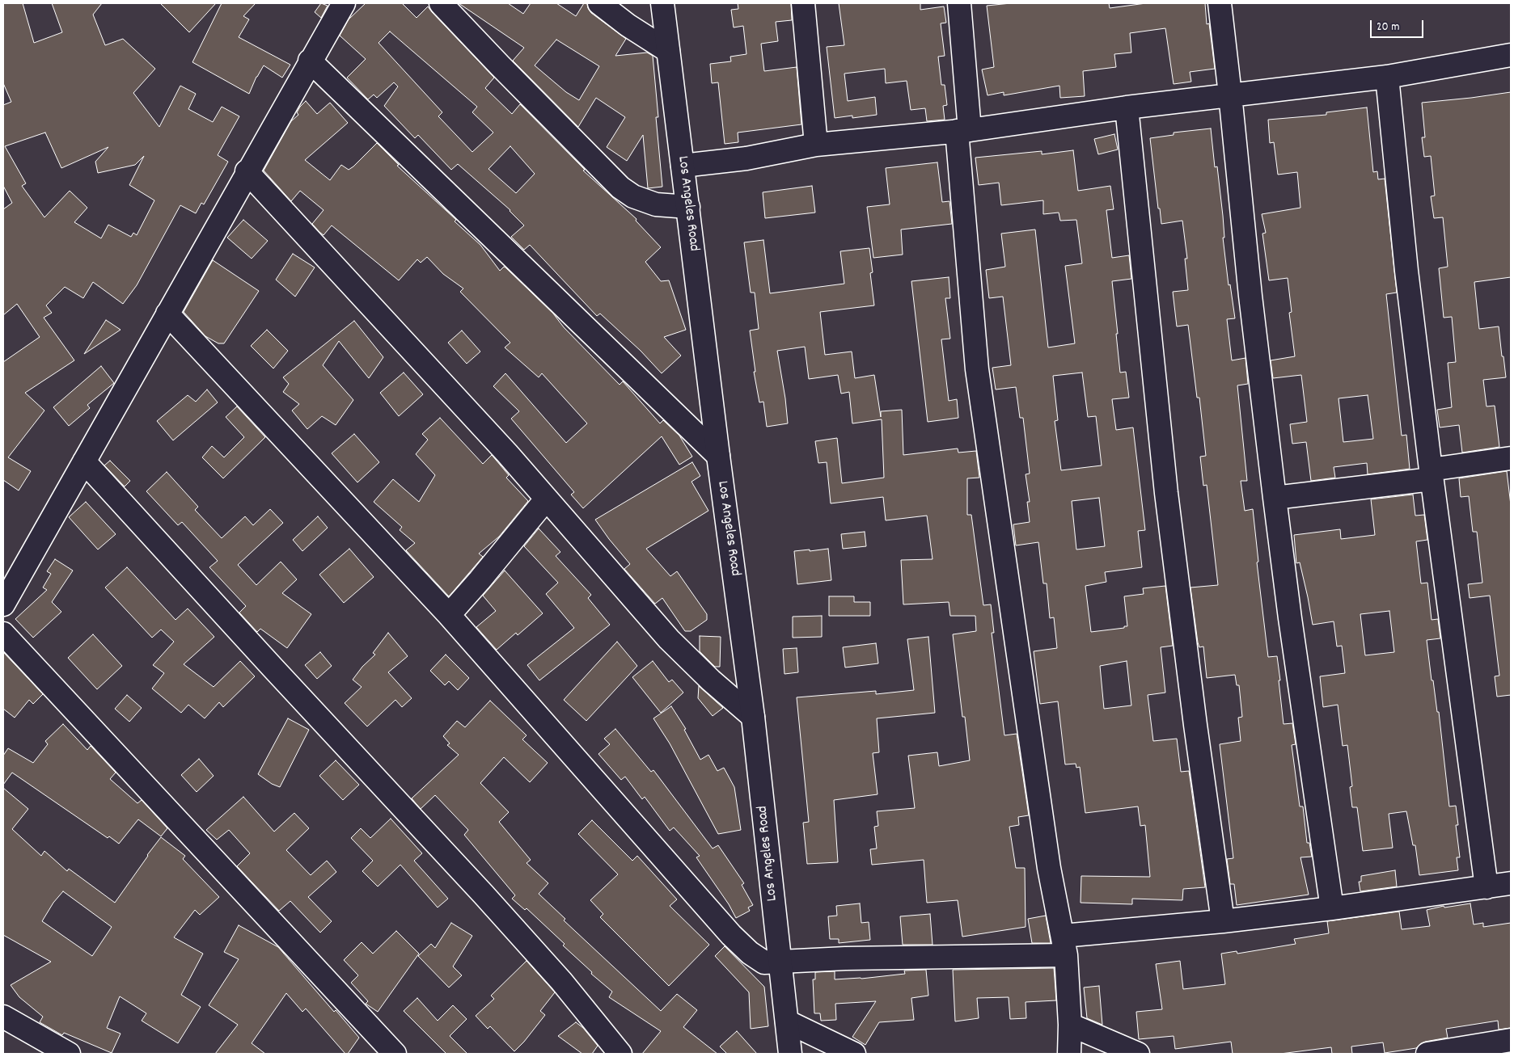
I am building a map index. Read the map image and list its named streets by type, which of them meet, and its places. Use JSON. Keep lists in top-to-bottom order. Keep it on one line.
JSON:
{"streets":{"street":["Los Angeles Road"]},"scale_bar":"20 m"}
